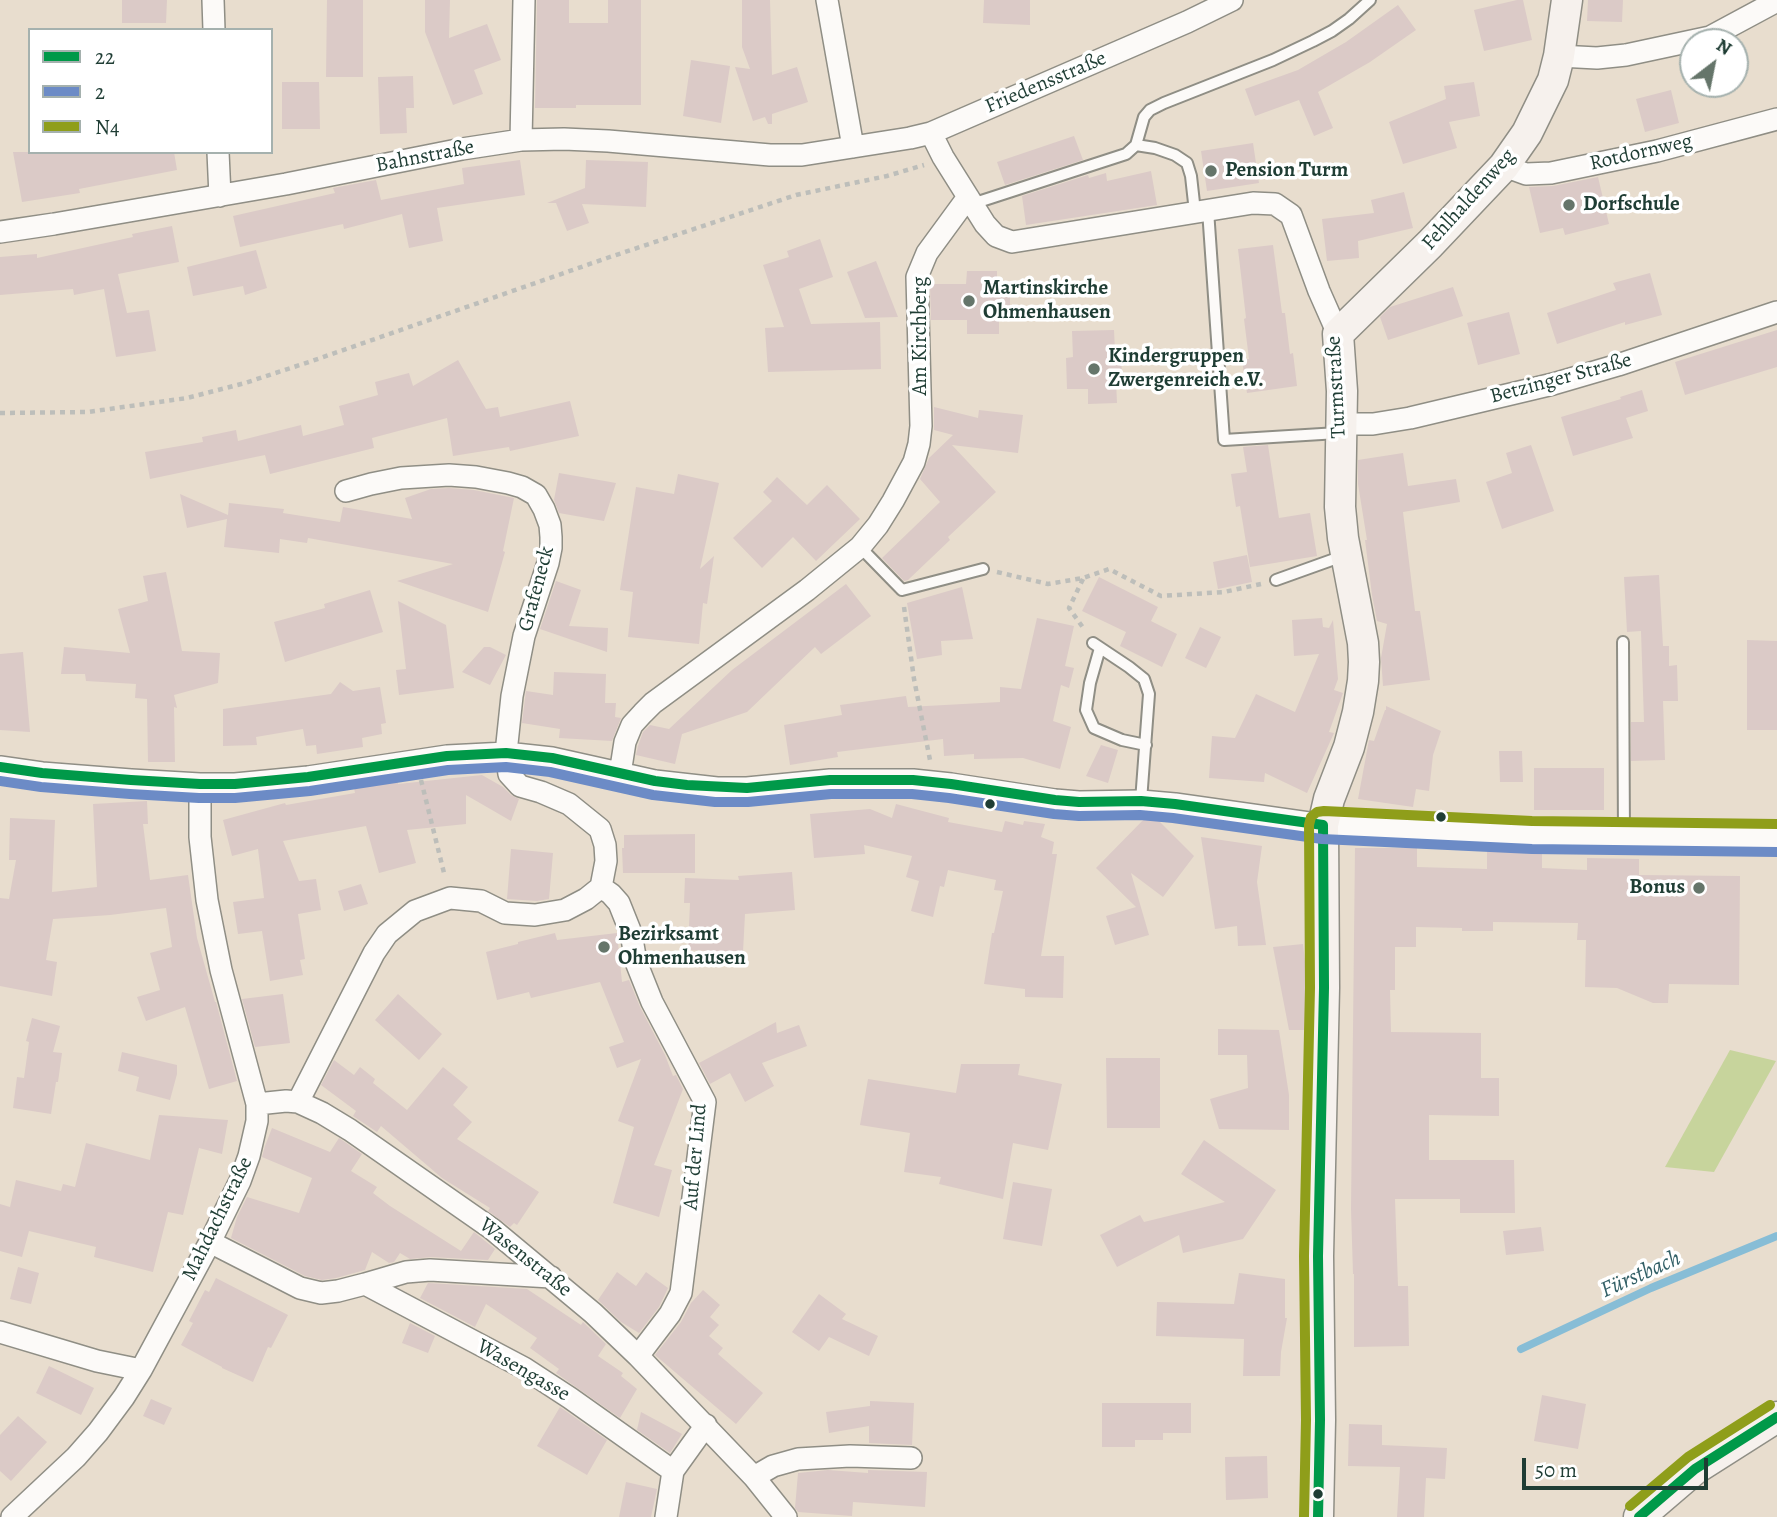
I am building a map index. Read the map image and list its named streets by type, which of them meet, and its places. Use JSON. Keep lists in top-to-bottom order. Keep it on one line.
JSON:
{"streets":{"street":["Friedensstraße","Rotdornweg","Bahnstraße","Fehlhaldenweg","Am Kirchberg","Betzinger Straße","Turmstraße","Grafeneck","Auf der Lind","Mahdachstraße","Wasenstraße","Wasengasse"]},"crossings":[["Friedensstraße","Bahnstraße"],["Rotdornweg","Fehlhaldenweg"],["Fehlhaldenweg","Turmstraße"],["Am Kirchberg","Turmstraße"],["Betzinger Straße","Turmstraße"],["Auf der Lind","Wasenstraße"],["Mahdachstraße","Wasenstraße"]],"water":["Fürstbach"],"places":["Pension Turm","Dorfschule","Martinskirche Ohmenhausen","Kindergruppen Zwergenreich e.V.","Bonus","Bezirksamt Ohmenhausen"],"lines":["transit line 22","transit line 2","transit line N4"],"legend":["22","2","N4"],"scale_bar":"50 m","north":"top right"}
